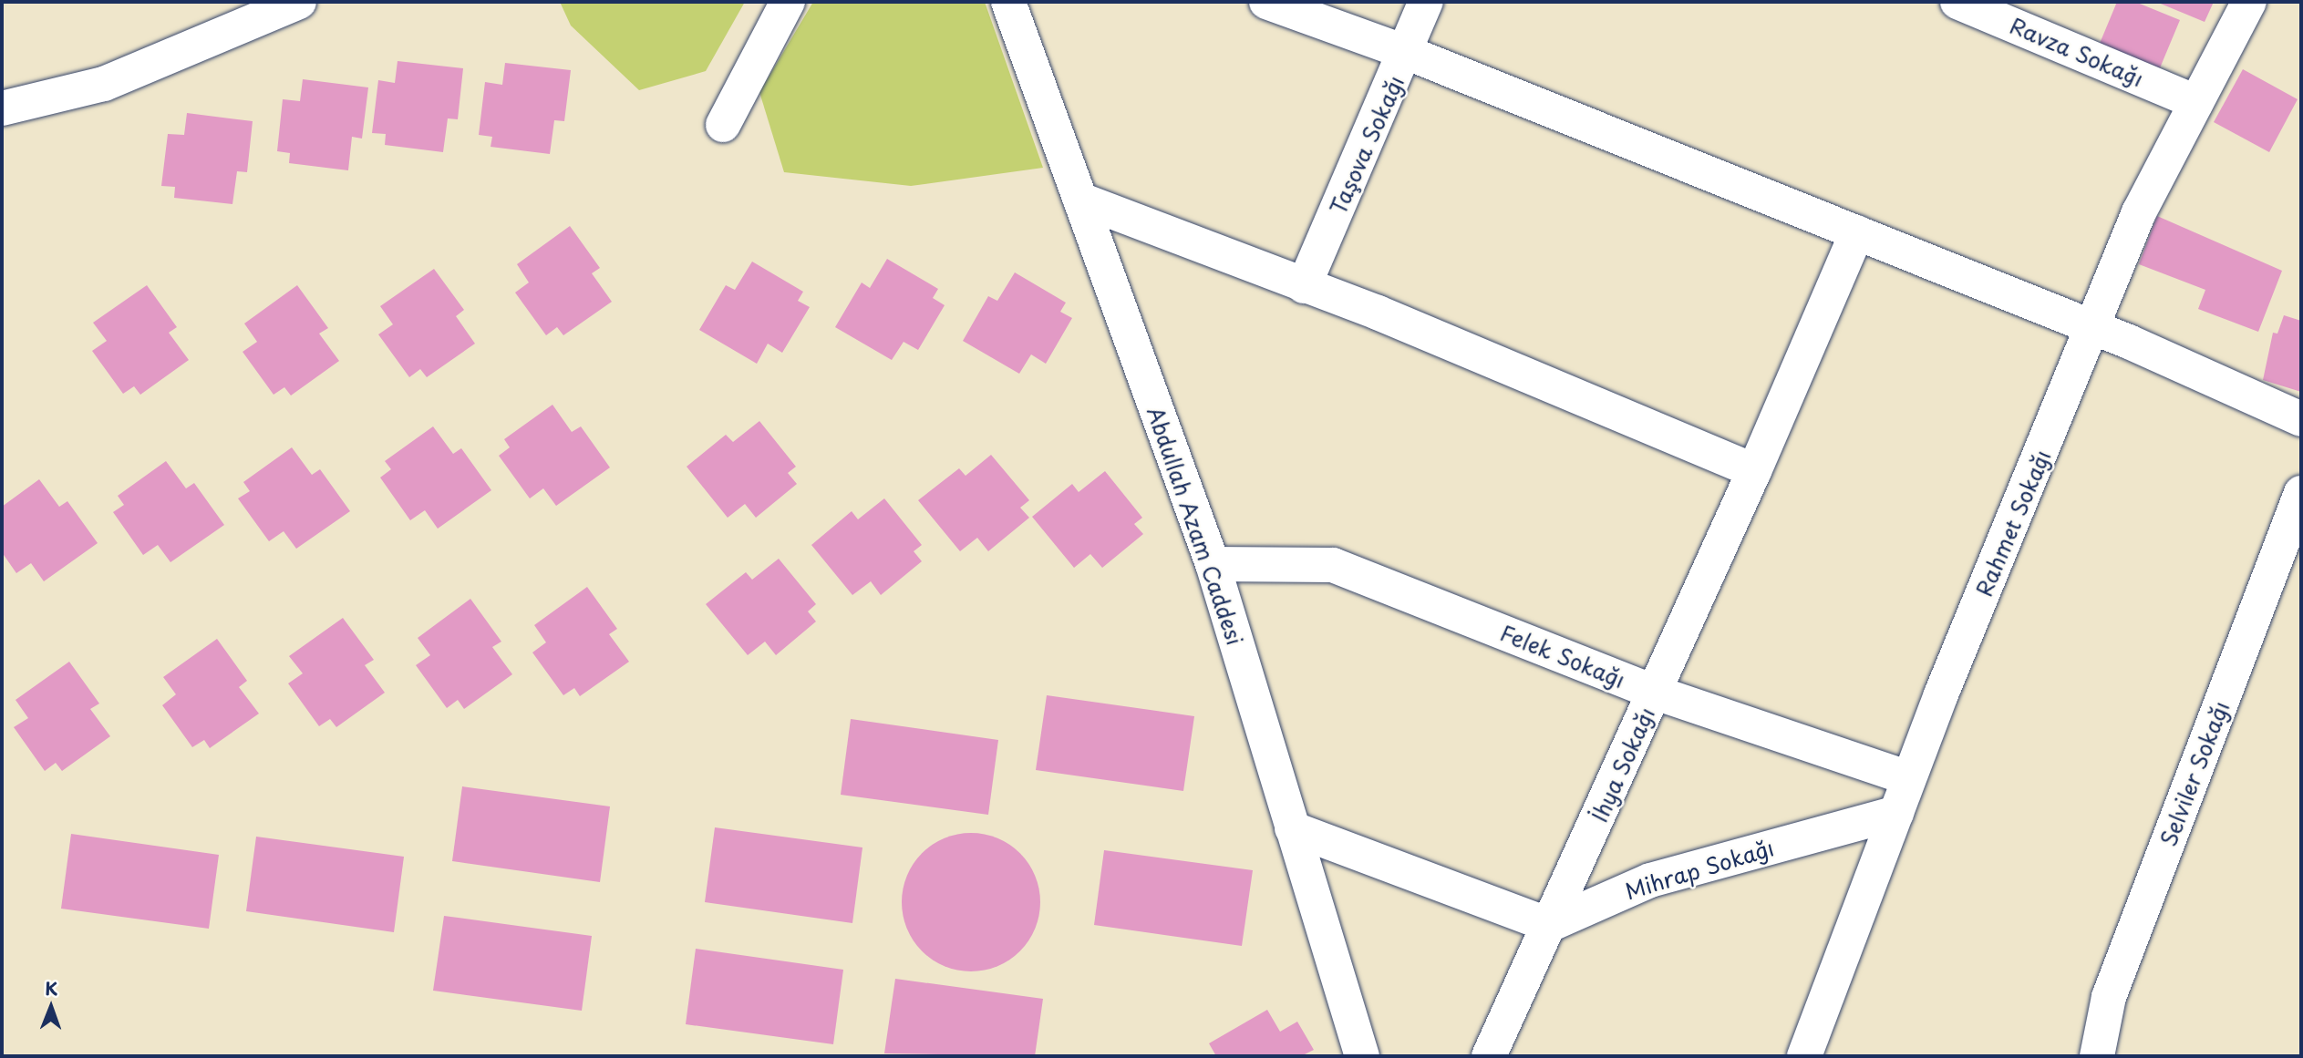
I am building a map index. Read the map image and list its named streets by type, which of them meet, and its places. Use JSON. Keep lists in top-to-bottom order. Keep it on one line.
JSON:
{"streets":{"street":["Ravza Sokağı","Taşova Sokağı","Rahmet Sokağı","Abdullah Azam Caddesi","Felek Sokağı","İhya Sokağı","Selviler Sokağı","Mihrap Sokağı"]},"crossings":[["Ravza Sokağı","Rahmet Sokağı"],["Rahmet Sokağı","Felek Sokağı"],["Rahmet Sokağı","Mihrap Sokağı"],["Abdullah Azam Caddesi","Felek Sokağı"],["Felek Sokağı","İhya Sokağı"],["İhya Sokağı","Mihrap Sokağı"]],"north":"top"}
